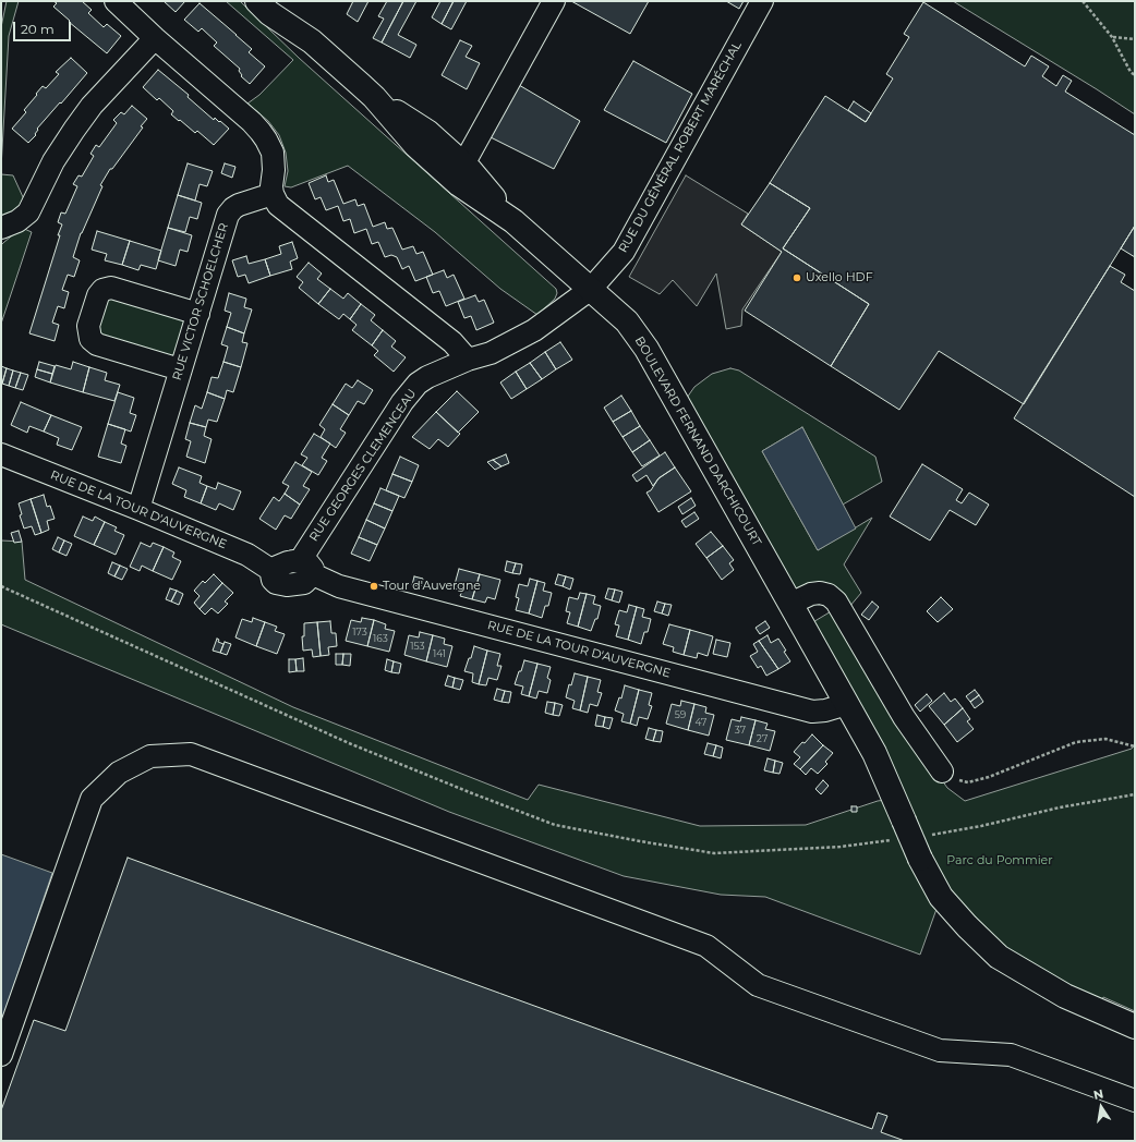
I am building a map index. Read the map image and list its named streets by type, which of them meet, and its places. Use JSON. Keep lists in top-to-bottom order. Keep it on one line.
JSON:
{"streets":{"main road":["BOULEVARD FERNAND DARCHICOURT"],"street":["RUE DU GÉNÉRAL ROBERT MARÉCHAL","RUE VICTOR SCHOELCHER","RUE GEORGES CLEMENCEAU","RUE DE LA TOUR D'AUVERGNE"]},"crossings":[["RUE DU GÉNÉRAL ROBERT MARÉCHAL","BOULEVARD FERNAND DARCHICOURT"],["RUE DU GÉNÉRAL ROBERT MARÉCHAL","RUE GEORGES CLEMENCEAU"],["RUE VICTOR SCHOELCHER","RUE DE LA TOUR D'AUVERGNE"],["BOULEVARD FERNAND DARCHICOURT","RUE GEORGES CLEMENCEAU"],["BOULEVARD FERNAND DARCHICOURT","RUE DE LA TOUR D'AUVERGNE"],["RUE GEORGES CLEMENCEAU","RUE DE LA TOUR D'AUVERGNE"]],"parks":["Parc du Pommier"],"places":["Uxello HDF","Tour d'Auvergne"],"house_numbers":["173","163","153","141","59","47","37","27"],"scale_bar":"20 m","north":"top"}
